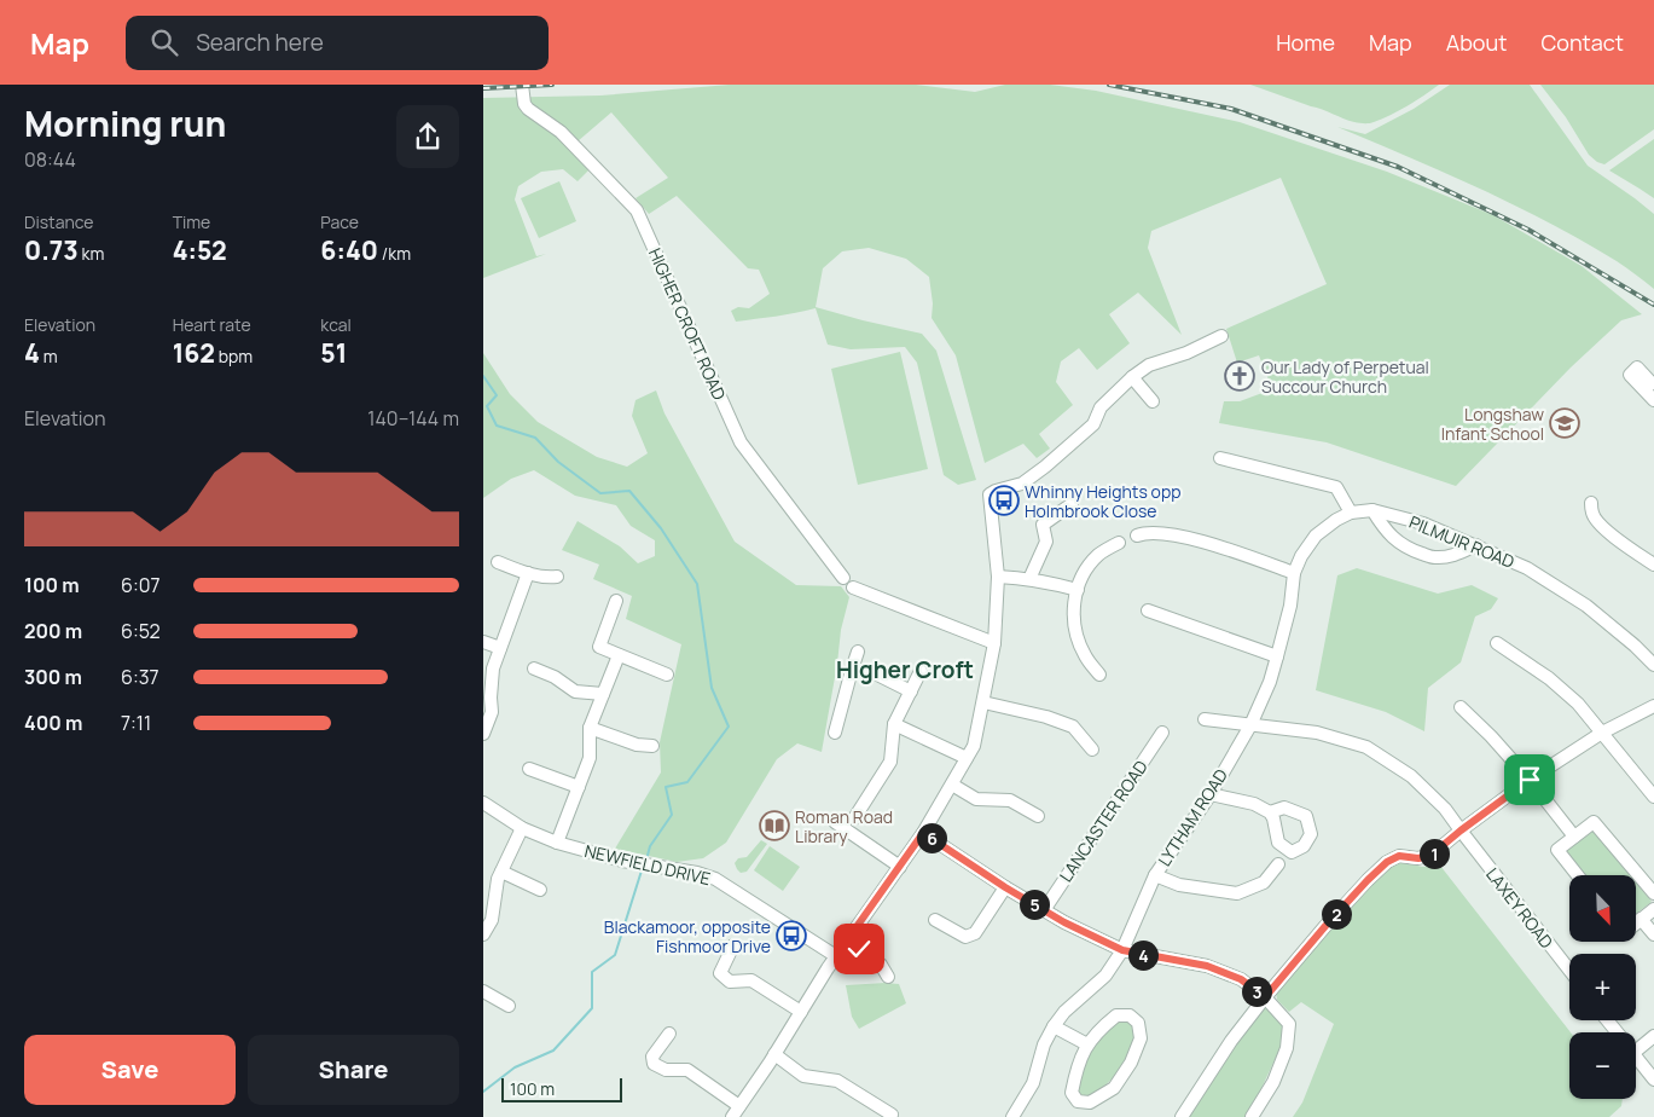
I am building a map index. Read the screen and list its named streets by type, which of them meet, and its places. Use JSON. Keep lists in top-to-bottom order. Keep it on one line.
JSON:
{"streets":{"street":["HIGHER CROFT ROAD","PILMUIR ROAD","LYTHAM ROAD","LANCASTER ROAD","NEWFIELD DRIVE","LAXEY ROAD"]},"crossings":[["PILMUIR ROAD","LYTHAM ROAD"],["LYTHAM ROAD","LAXEY ROAD"]],"districts":["Higher Croft"],"places":{"church":["Our Lady of Perpetual Succour Church"],"school or university":["Longshaw Infant School"],"bus stop":["Whinny Heights opp Holmbrook Close","Blackamoor, opposite Fishmoor Drive"],"library":["Roman Road Library"]},"scale_bar":"100 m","north":"bottom right","page":{"header":"Map","search":"Search here","nav":["Home","Map","About","Contact"],"heading":["Morning run","08:44"],"stats":[["Distance","0.73 km"],["Time","4:52"],["Pace","6:40 /km"],["Elevation","4 m"],["Heart rate","162 bpm"],["kcal","51"]],"chart":["Elevation","140–144 m"],"list":[{"name":"100 m","note":"6:07"},{"name":"200 m","note":"6:52"},{"name":"300 m","note":"6:37"},{"name":"400 m","note":"7:11"}],"pins":["6","1","5","2","4","3"],"map_buttons":["+","−"],"buttons":["Save","Share"],"scale":"100 m"}}
